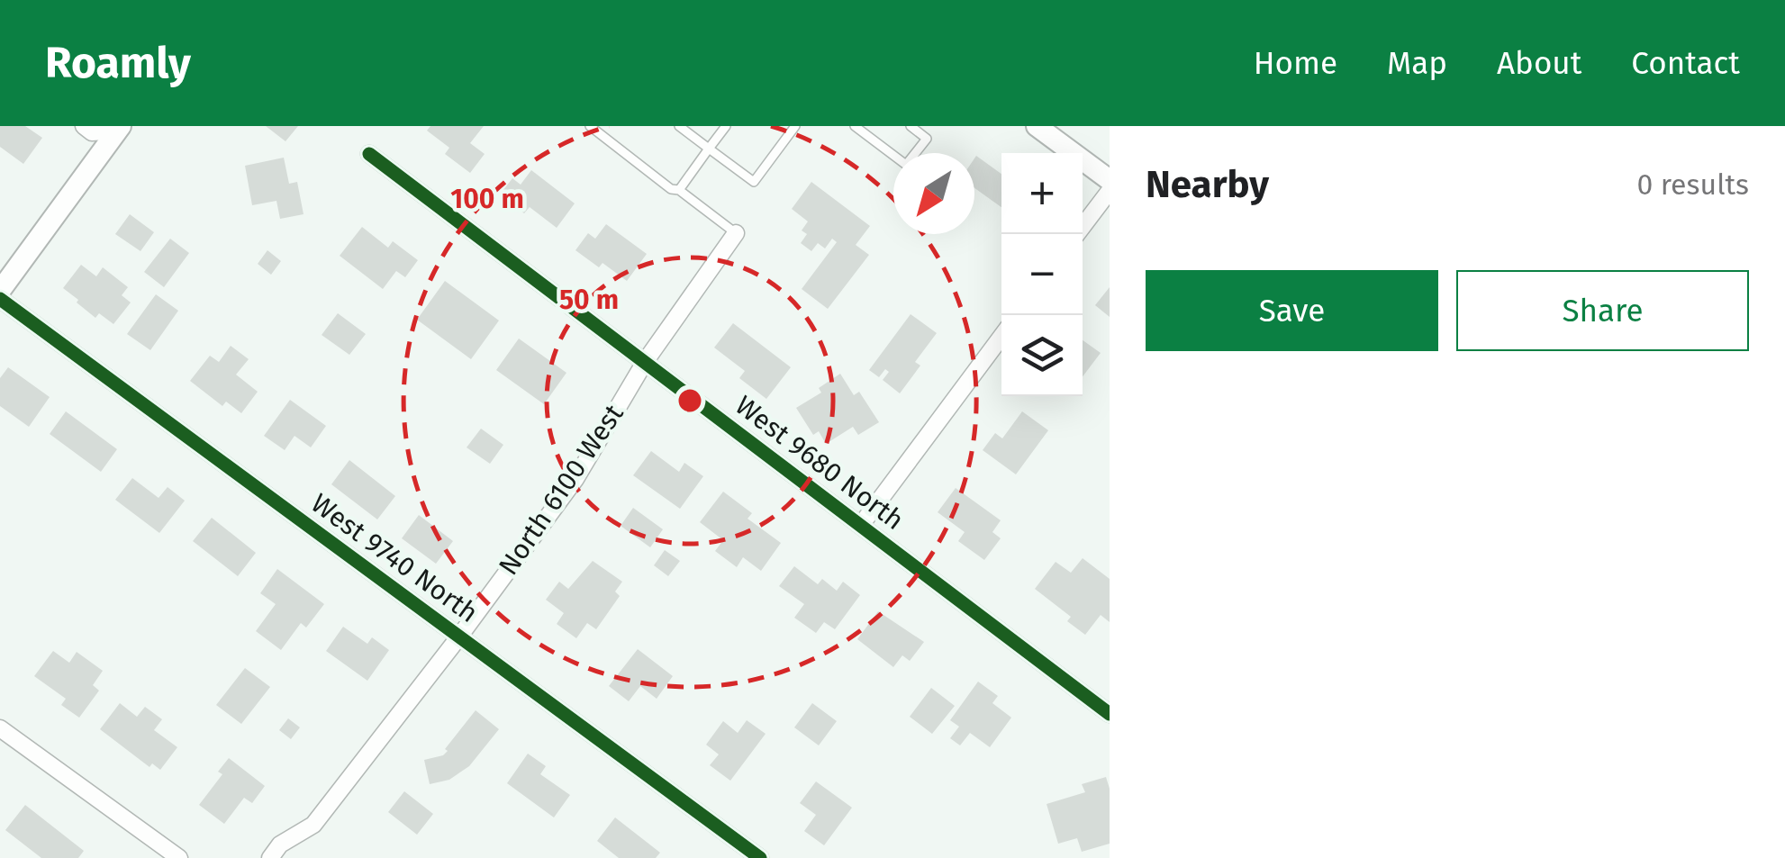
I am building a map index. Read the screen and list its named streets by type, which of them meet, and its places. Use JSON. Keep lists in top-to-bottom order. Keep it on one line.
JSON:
{"streets":{"street":["West 9680 North","North 6100 West","West 9740 North"]},"crossings":[["West 9680 North","North 6100 West"],["North 6100 West","West 9740 North"]],"north":"bottom left","page":{"header":"Roamly","nav":["Home","Map","About","Contact"],"heading":["Nearby","0 results"],"map_buttons":["+","−"],"buttons":["Save","Share"]},"rings":["100 m","50 m"]}
